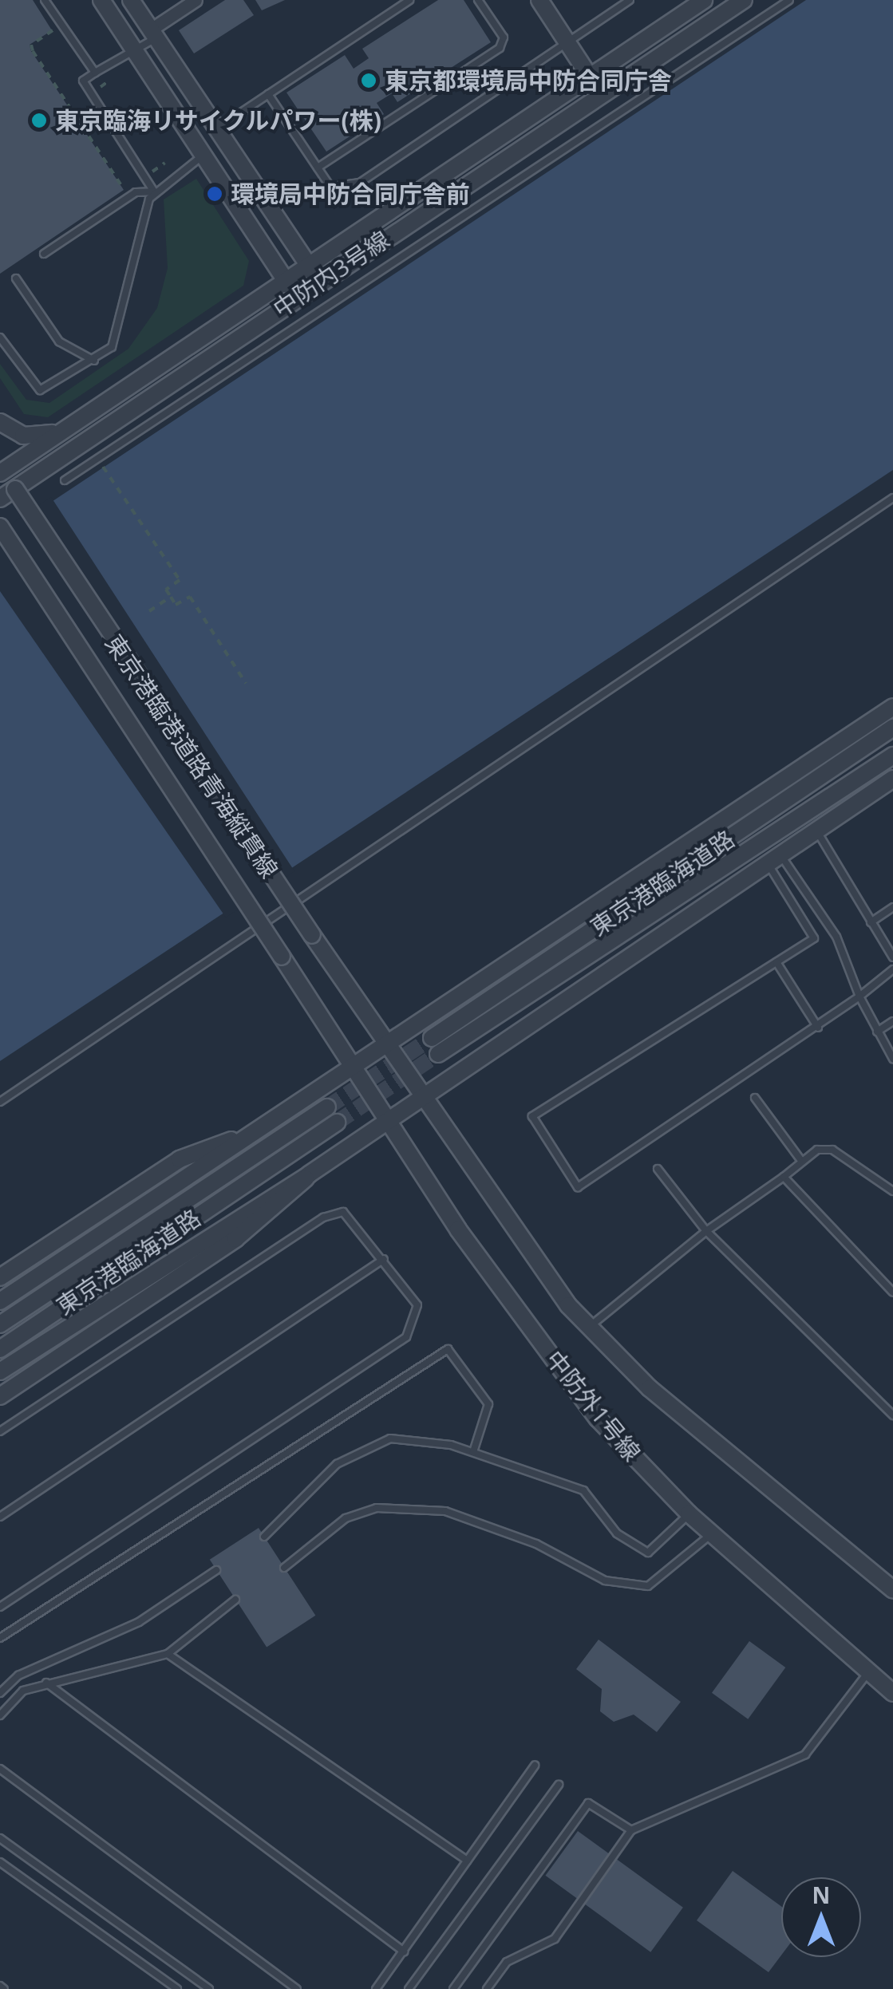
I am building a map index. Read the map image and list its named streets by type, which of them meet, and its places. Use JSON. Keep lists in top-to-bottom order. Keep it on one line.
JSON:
{"streets":{"street":["中防内3号線","東京港臨港道路青海縦貫線","東京港臨海道路","中防外1号線"]},"crossings":[["中防内3号線","東京港臨港道路青海縦貫線"],["東京港臨港道路青海縦貫線","中防外1号線"]],"places":["東京都環境局中防合同庁舎","東京臨海リサイクルパワー(株)","環境局中防合同庁舎前"],"north":"top"}
